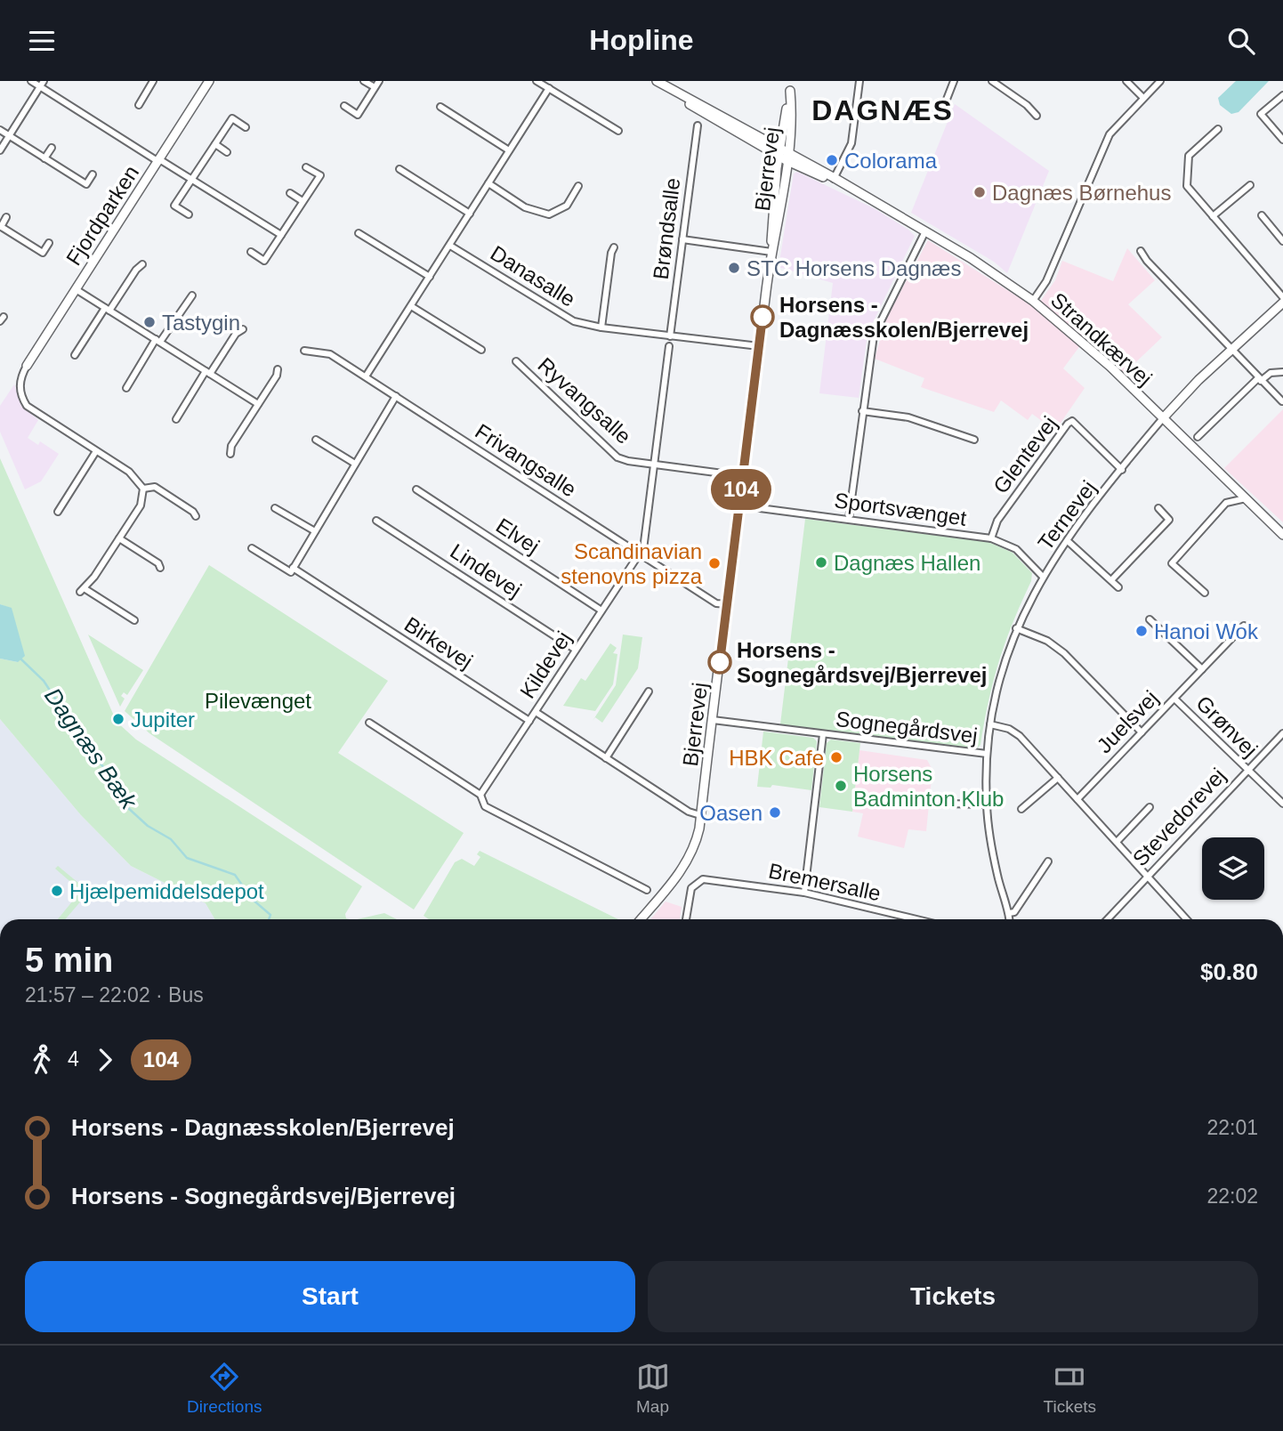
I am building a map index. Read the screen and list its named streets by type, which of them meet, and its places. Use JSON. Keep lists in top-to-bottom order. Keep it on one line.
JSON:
{"streets":{"street":["Bjerrevej","Fjordparken","Brøndsalle","Danasalle","Strandkærvej","Ryvangsalle","Glentevej","Frivangsalle","Sportsvænget","Ternevej","Elvej","Lindevej","Birkevej","Kildevej","Juelsvej","Grønvej","Sognegårdsvej","Stevedorevej","Bremersalle"]},"crossings":[["Bjerrevej","Danasalle"],["Bjerrevej","Strandkærvej"],["Bjerrevej","Ryvangsalle"],["Bjerrevej","Frivangsalle"],["Bjerrevej","Sportsvænget"],["Bjerrevej","Sognegårdsvej"],["Brøndsalle","Danasalle"],["Strandkærvej","Ternevej"],["Glentevej","Sportsvænget"],["Glentevej","Ternevej"],["Frivangsalle","Kildevej"],["Sportsvænget","Ternevej"],["Ternevej","Sognegårdsvej"],["Elvej","Kildevej"],["Lindevej","Kildevej"],["Birkevej","Kildevej"],["Juelsvej","Grønvej"],["Grønvej","Stevedorevej"],["Sognegårdsvej","Bremersalle"]],"districts":["DAGNÆS"],"water":["Dagnæs Bæk"],"parks":["Pilevænget"],"places":["Colorama","Dagnæs Børnehus","STC Horsens Dagnæs","Horsens - Dagnæsskolen/Bjerrevej","Tastygin","Dagnæs Hallen","Scandinavian stenovns pizza","Hanoi Wok","Horsens - Sognegårdsvej/Bjerrevej","Jupiter","HBK Cafe","Horsens Badminton Klub","Oasen","Hjælpemiddelsdepot"],"lines":["bus line 104"],"page":{"header":"Hopline","on_map":"104","heading":["5 min","21:57 – 22:02 · Bus","$0.80"],"legs":["4","104"],"list":[{"name":"Horsens - Dagnæsskolen/Bjerrevej","value":"22:01"},{"name":"Horsens - Sognegårdsvej/Bjerrevej","value":"22:02"}],"buttons":["Start","Tickets"],"tabs":["Directions","Map","Tickets"]}}
